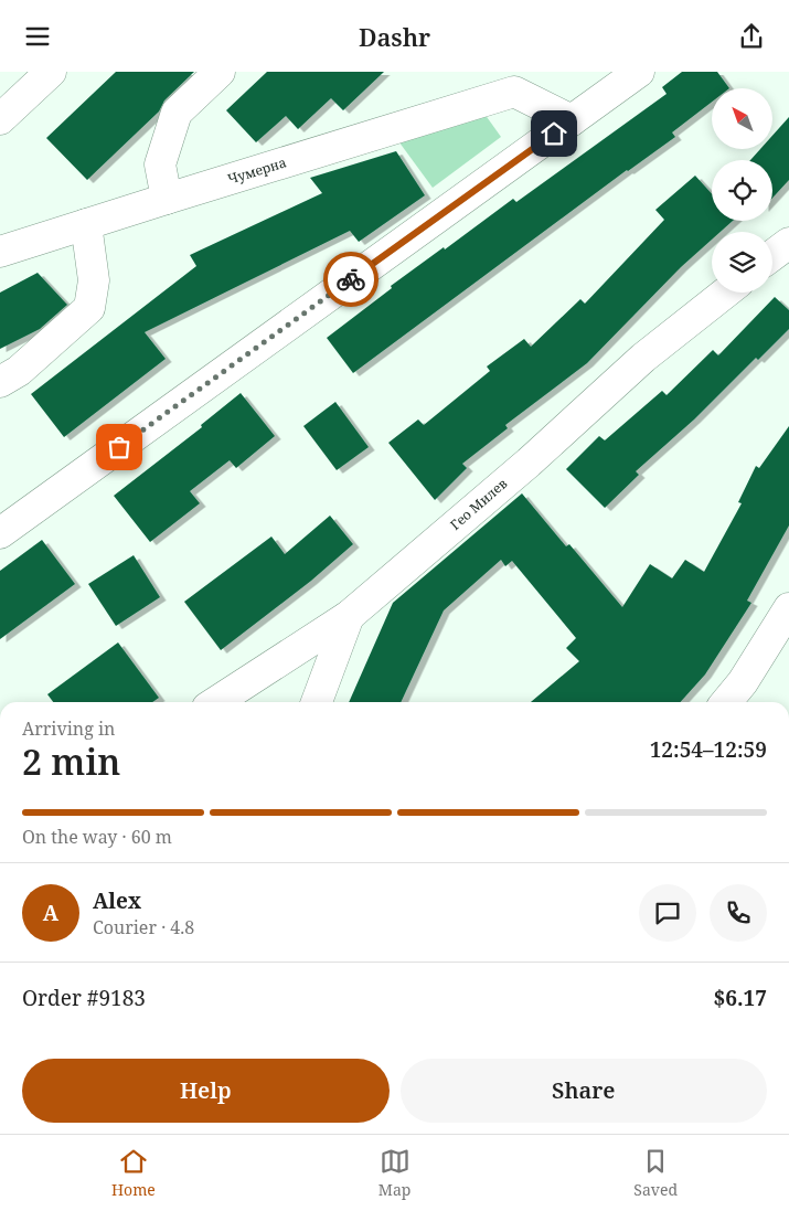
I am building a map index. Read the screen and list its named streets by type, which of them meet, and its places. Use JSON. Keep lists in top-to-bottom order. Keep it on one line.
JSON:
{"streets":{"street":["Чумерна","Гео Милев"]},"north":"top left","page":{"header":"Dashr","heading":["2 min","Arriving in","12:54–12:59"],"panel":["Alex","Courier · 4.8","Order #9183","$6.17"],"bar":"On the way · 60 m","round":"A","buttons":["Help","Share"],"tabs":["Home","Map","Saved"]}}
